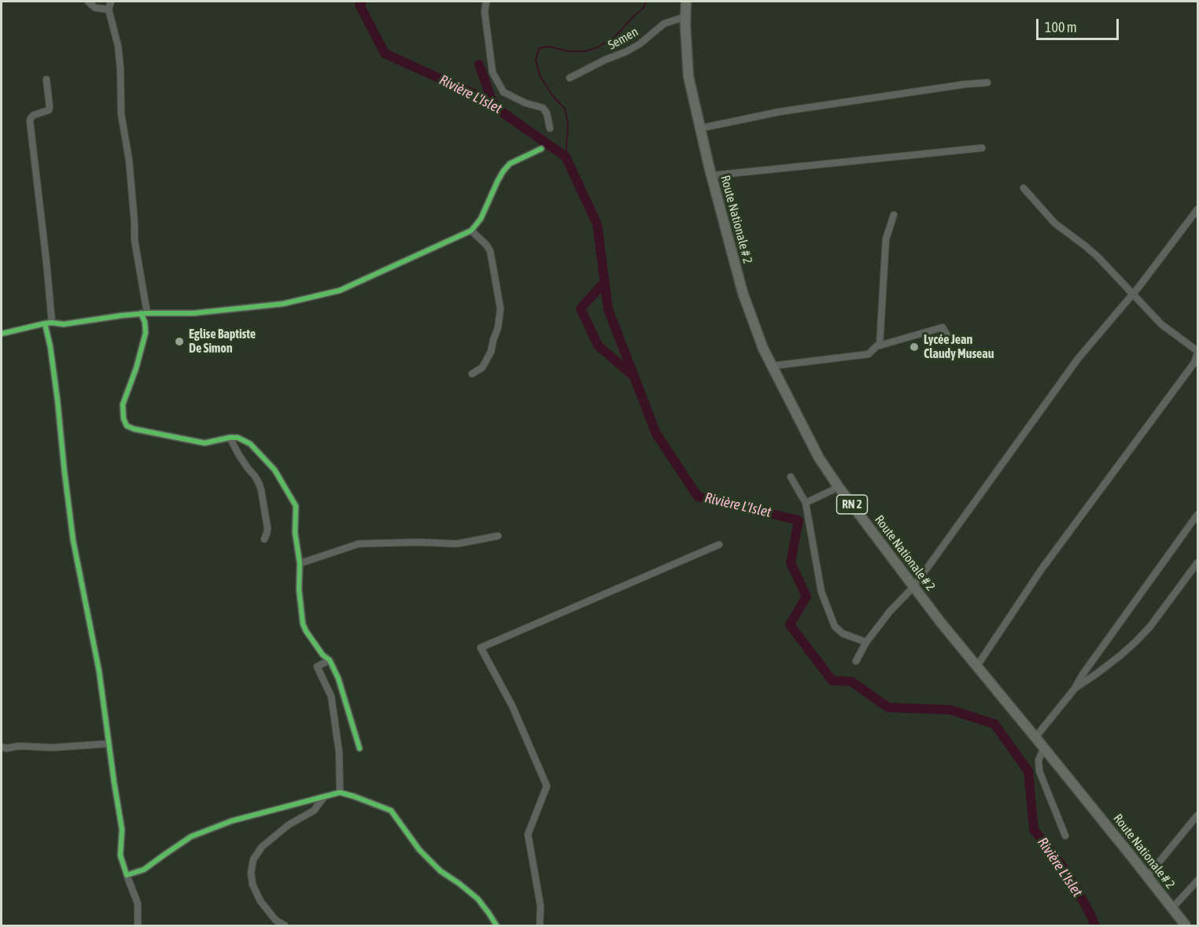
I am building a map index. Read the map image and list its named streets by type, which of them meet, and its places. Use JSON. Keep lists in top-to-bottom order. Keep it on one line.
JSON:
{"streets":{"main road":["Route Nationale # 2","RN 2"],"street":["Semen"]},"crossings":[["Semen","Route Nationale # 2"]],"water":["Rivière L'Islet"],"places":["Eglise Baptiste De Simon","Lycée Jean Claudy Museau"],"scale_bar":"100 m"}
